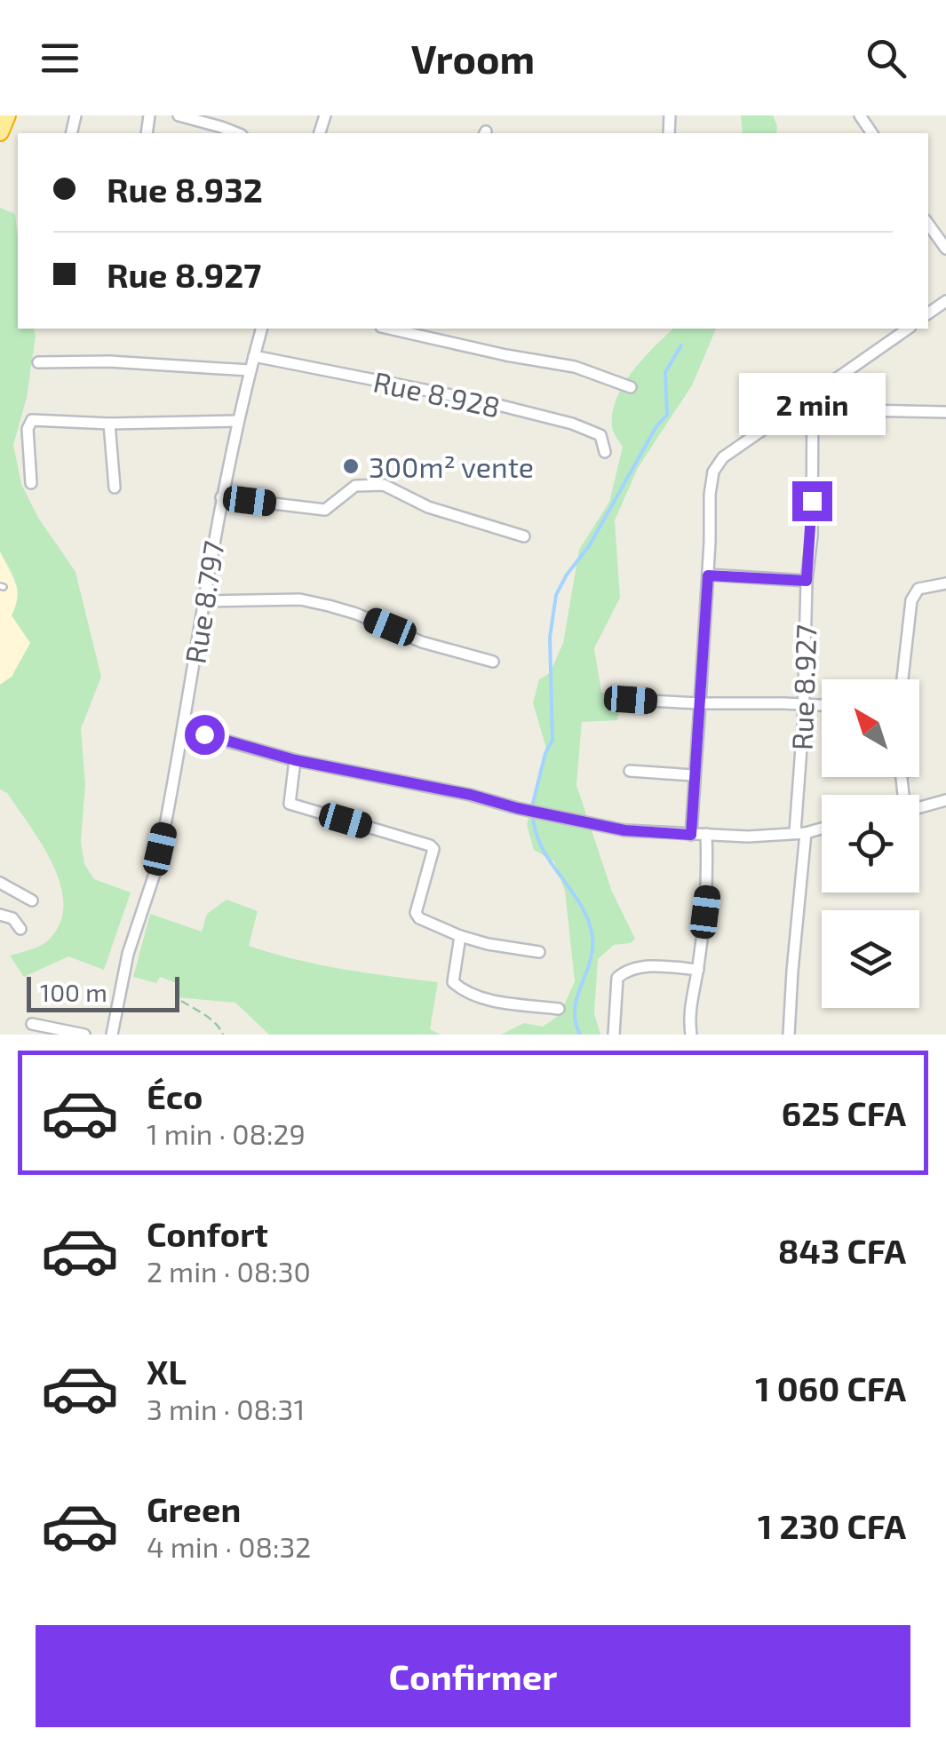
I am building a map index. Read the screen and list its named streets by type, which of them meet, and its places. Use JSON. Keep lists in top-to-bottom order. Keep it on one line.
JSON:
{"streets":{"street":["Rue 8.928","Rue 8.797","Rue 8.927"]},"crossings":[["Rue 8.928","Rue 8.797"]],"places":["300m² vente"],"scale_bar":"100 m","north":"top left","page":{"header":"Vroom","banner":["Rue 8.932","Rue 8.927"],"bubble":"2 min","scale":"100 m","list":[{"name":"Éco","note":"1 min · 08:29","value":"625 CFA"},{"name":"Confort","note":"2 min · 08:30","value":"843 CFA"},{"name":"XL","note":"3 min · 08:31","value":"1 060 CFA"},{"name":"Green","note":"4 min · 08:32","value":"1 230 CFA"}],"buttons":"Confirmer"}}
